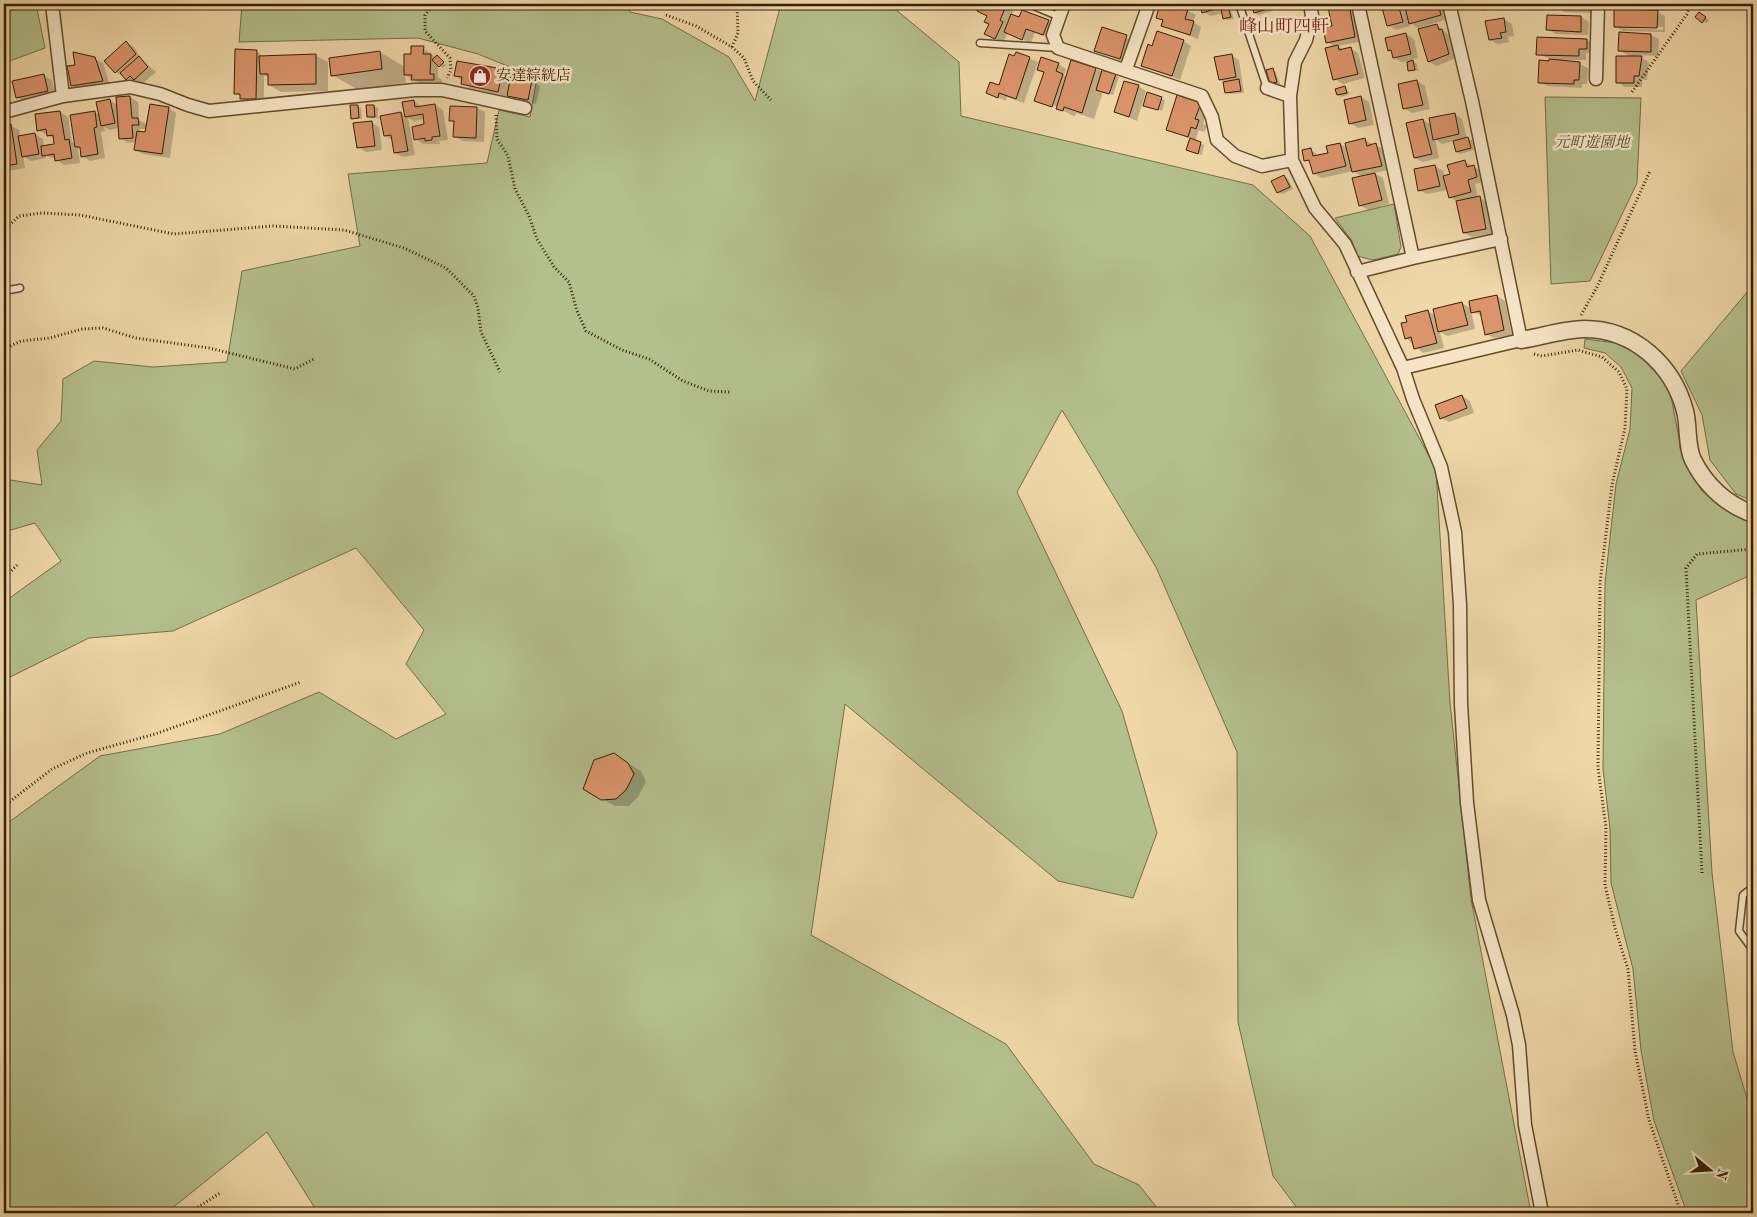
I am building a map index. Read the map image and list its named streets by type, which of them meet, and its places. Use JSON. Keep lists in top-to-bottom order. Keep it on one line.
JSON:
{"districts":["峰山町四軒"],"parks":["元町遊園地"],"places":{"shop":["安達綜絖店"]},"north":"right"}
